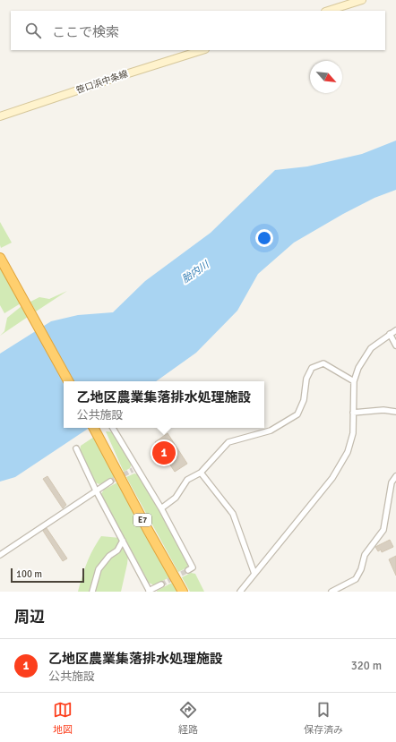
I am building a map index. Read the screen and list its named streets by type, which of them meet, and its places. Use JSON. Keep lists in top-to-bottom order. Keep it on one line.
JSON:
{"streets":{"highway":["E7"],"main road":["笹口浜中条線"]},"water":["胎内川"],"scale_bar":"100 m","north":"bottom right","page":{"search":"ここで検索","popup":["乙地区農業集落排水処理施設","公共施設"],"pins":"1","scale":"100 m","heading":"周辺","list":[{"mark":"1","name":"乙地区農業集落排水処理施設","note":"公共施設","value":"320 m"}],"nav":["地図","経路","保存済み"]}}
